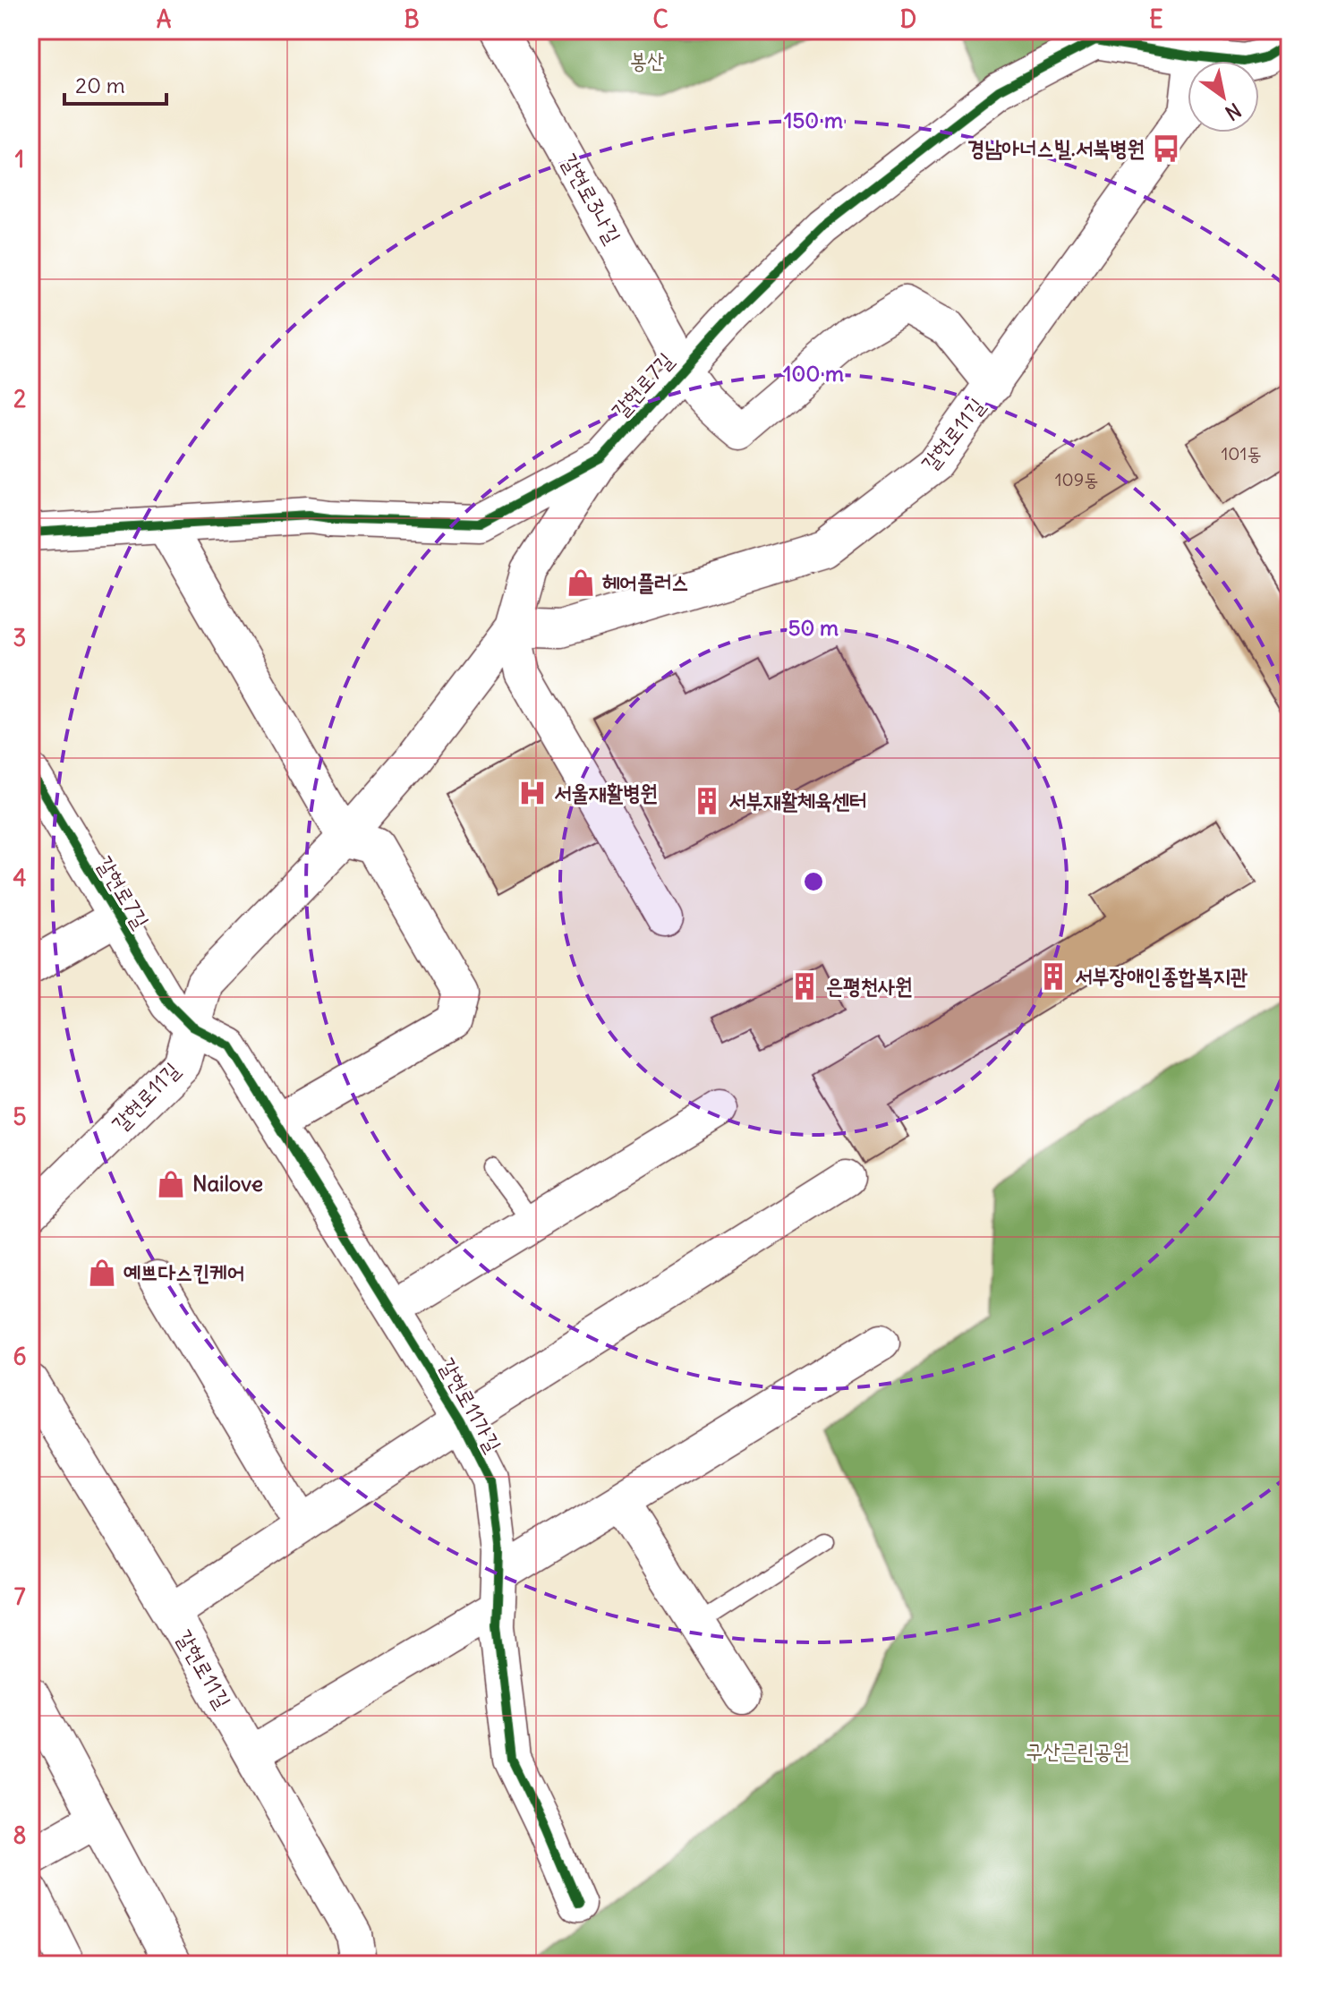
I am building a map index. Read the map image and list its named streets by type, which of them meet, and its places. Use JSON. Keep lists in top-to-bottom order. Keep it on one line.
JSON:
{"streets":{"street":["갈현로3나길","갈현로7길","갈현로11길","갈현로11가길"]},"crossings":[["갈현로3나길","갈현로7길"],["갈현로3나길","갈현로11길"],["갈현로7길","갈현로11길"],["갈현로7길","갈현로11가길"],["갈현로11길","갈현로11가길"]],"parks":["봉산","구산근린공원"],"places":{"bus stop":["경남아너스빌.서북병원"],"shop":["헤어플러스","Nailove","예쁘다스킨케어"],"hospital":["서울재활병원"],"building":["서부재활체육센터","서부장애인종합복지관","은평천사원"]},"house_numbers":["101동","109동"],"scale_bar":"20 m","north":"bottom right","grid":{"columns":["A","B","C","D","E"],"rows":["1","2","3","4","5","6","7","8"]},"rings":["150 m","100 m","50 m"]}
